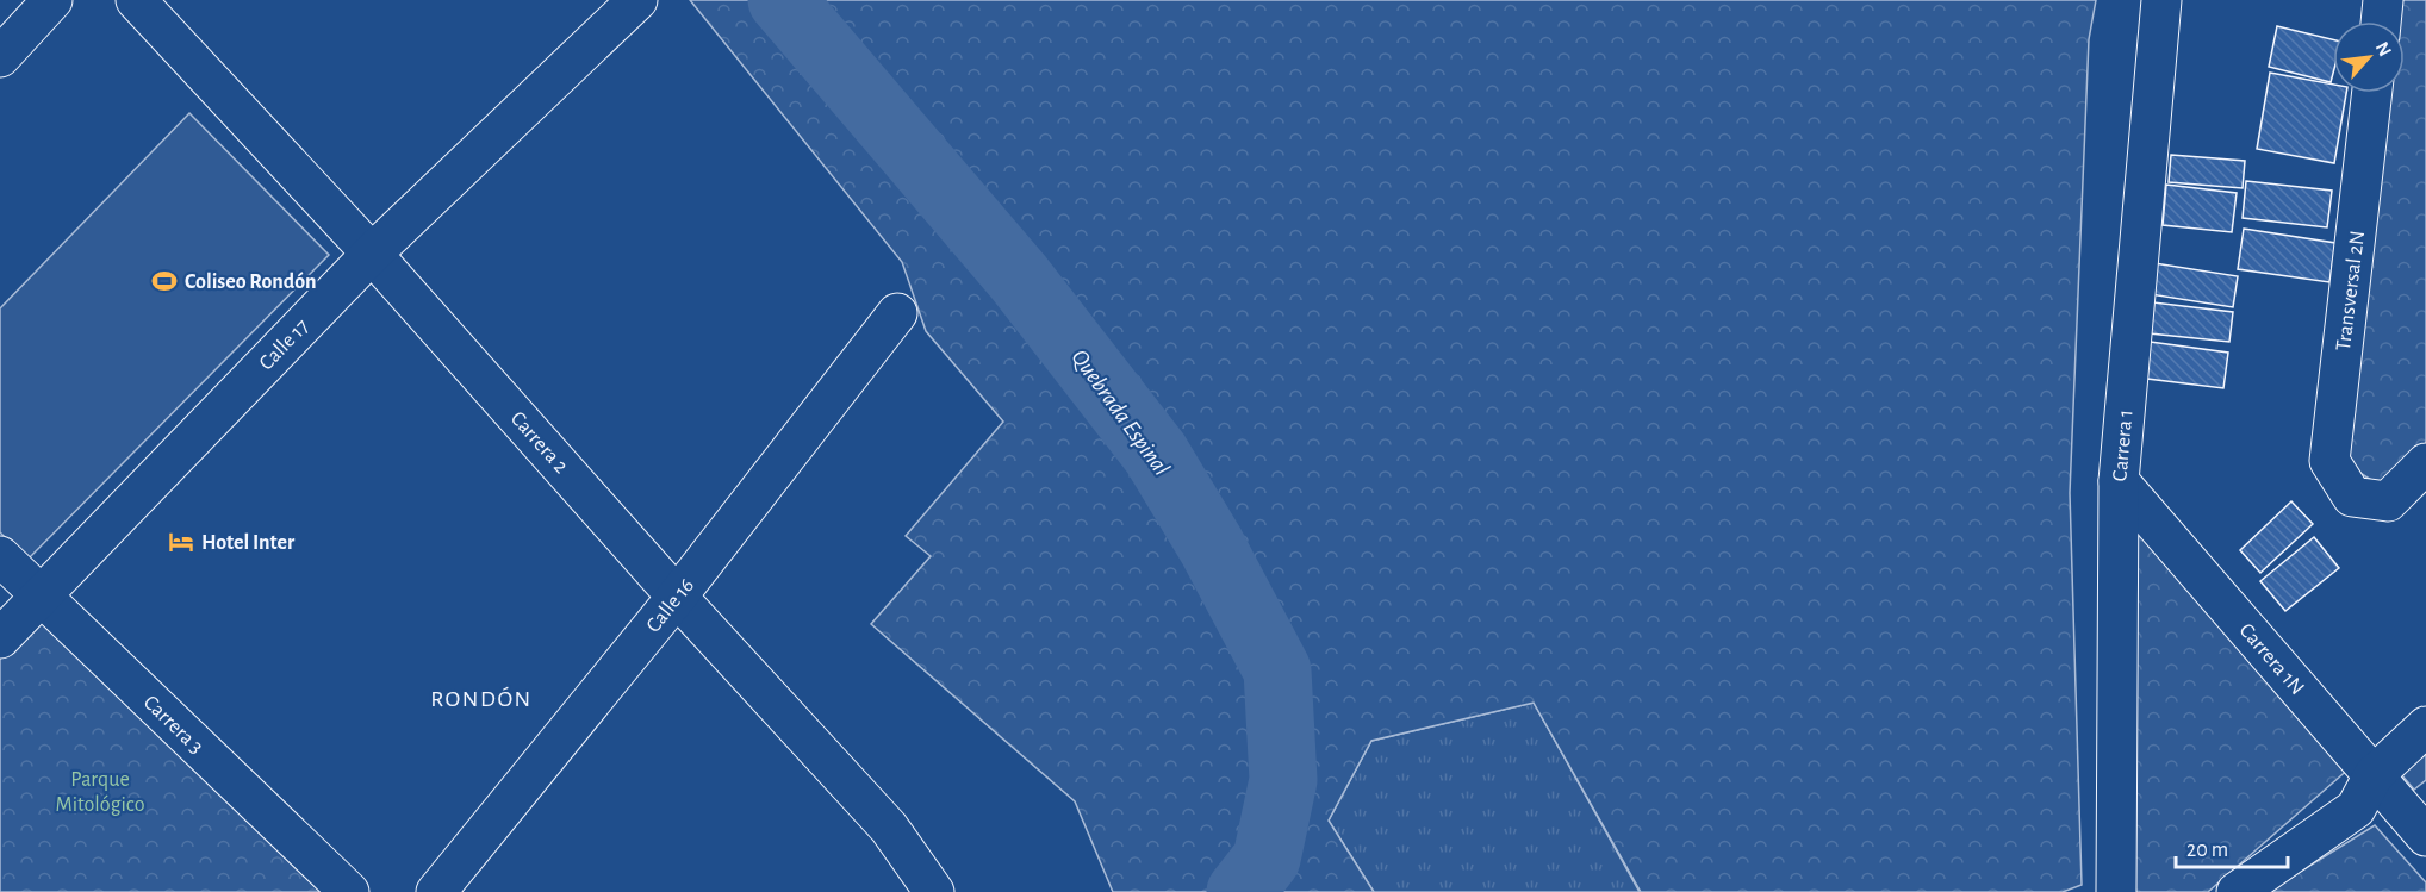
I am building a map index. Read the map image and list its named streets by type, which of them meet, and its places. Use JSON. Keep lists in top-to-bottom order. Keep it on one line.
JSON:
{"streets":{"street":["Transversal 2N","Calle 17","Carrera 2","Carrera 1","Calle 16","Carrera 1N","Carrera 3"]},"crossings":[["Calle 17","Carrera 2"],["Calle 17","Carrera 3"],["Carrera 2","Calle 16"],["Carrera 1","Carrera 1N"]],"districts":["RONDÓN"],"water":["Quebrada Espinal"],"parks":["Parque Mitológico"],"places":{"sports":["Coliseo Rondón"],"hotel":["Hotel Inter"]},"scale_bar":"20 m","north":"top right"}
